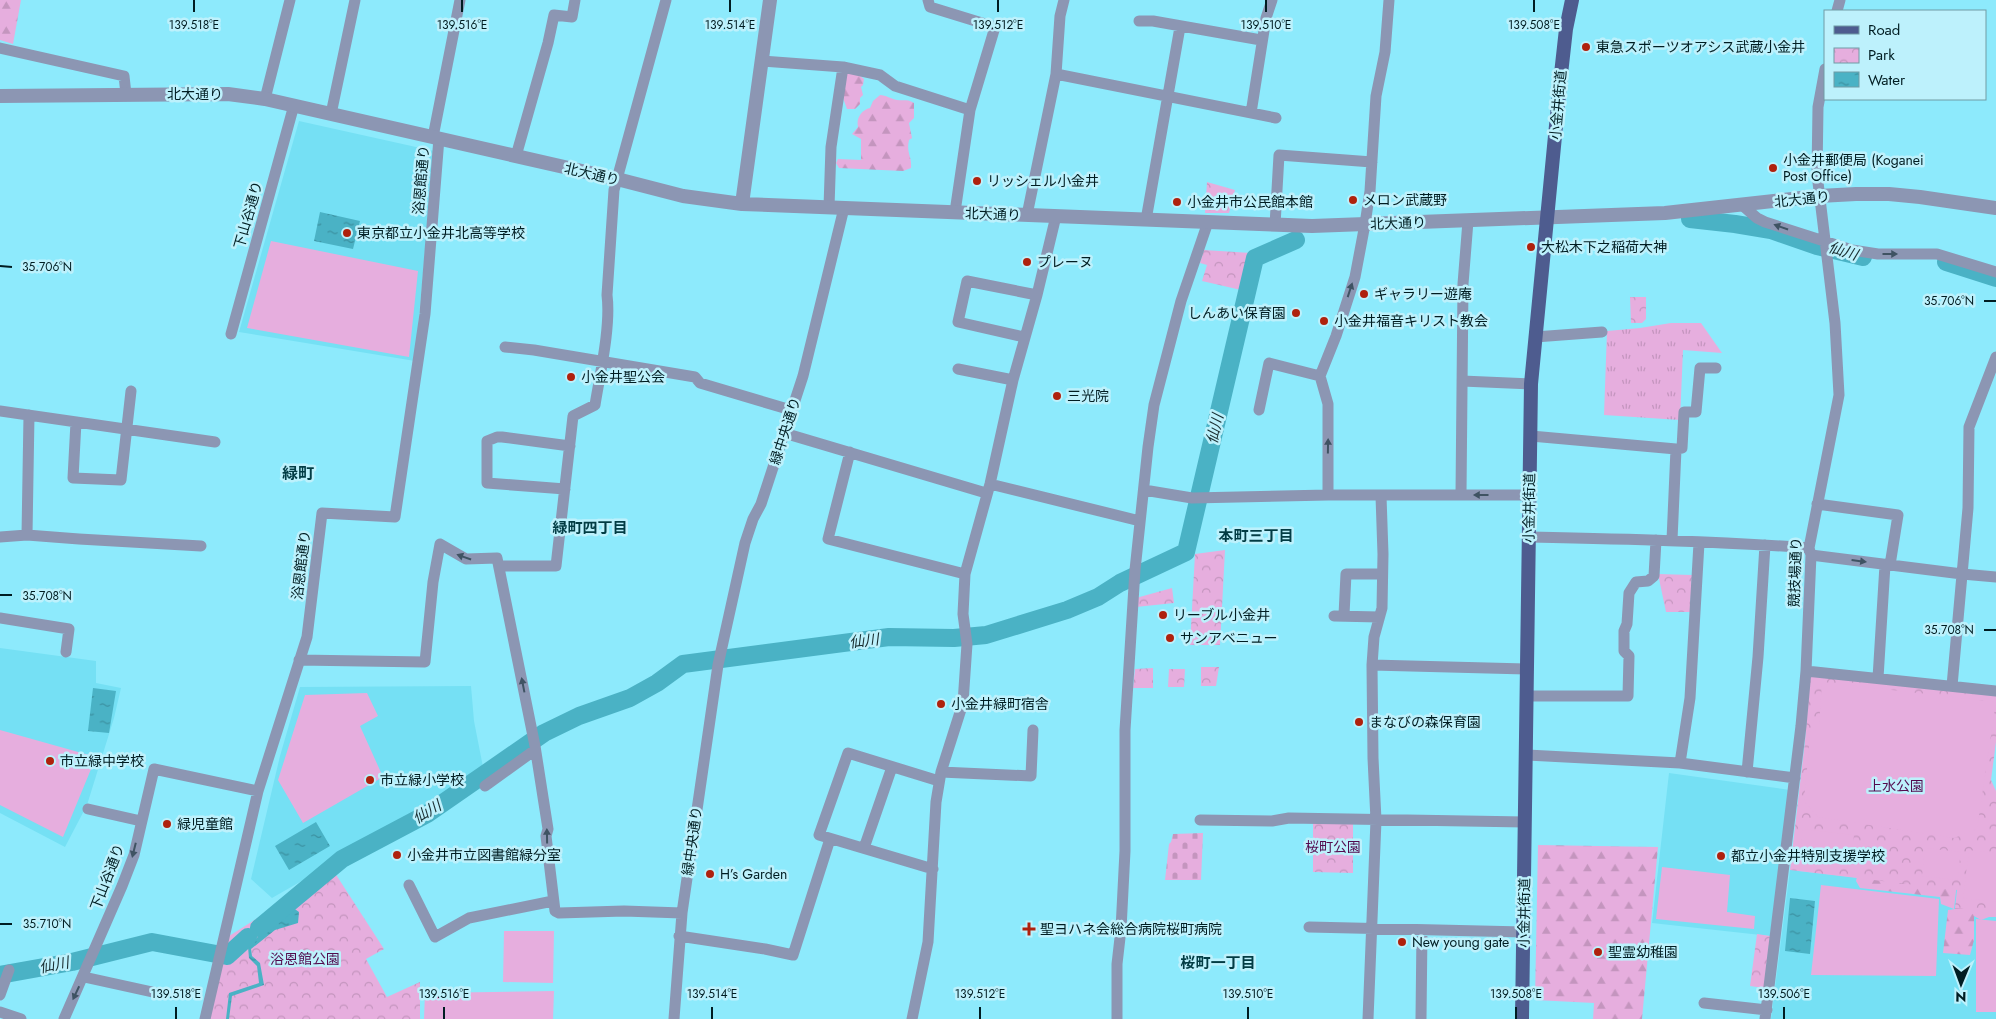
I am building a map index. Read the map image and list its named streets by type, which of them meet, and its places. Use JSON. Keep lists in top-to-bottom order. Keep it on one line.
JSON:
{"streets":{"main road":["小金井街道"],"street":["北大通り","浴恩館通り","下山谷通り","緑中央通り","競技場通り"]},"crossings":[["北大通り","小金井街道"],["北大通り","浴恩館通り"],["北大通り","下山谷通り"],["北大通り","緑中央通り"],["北大通り","競技場通り"],["浴恩館通り","下山谷通り"]],"districts":["緑町","緑町四丁目","本町三丁目","桜町一丁目"],"water":["仙川"],"parks":["上水公園","桜町公園","浴恩館公園"],"places":{"other":["東急スポーツオアシス武蔵小金井","小金井郵便局 (Koganei Post Office)","リッシェル小金井","メロン武蔵野","小金井市公民館本館","東京都立小金井北高等学校","大松木下之稲荷大神","プレーヌ","ギャラリー遊庵","しんあい保育園","小金井福音キリスト教会","小金井聖公会","三光院","リーブル小金井","サンアベニュー","小金井緑町宿舎","まなびの森保育園","市立緑中学校","市立緑小学校","緑児童館","小金井市立図書館緑分室","都立小金井特別支援学校","H’s Garden","New young gate","聖霊幼稚園"],"health":["聖ヨハネ会総合病院桜町病院"]},"legend":["Road","Park","Water"],"north":"bottom","coordinates":["139.518°E","139.516°E","139.514°E","139.512°E","139.510°E","139.508°E","35.706°N","35.708°N","35.710°N","139.506°E"]}
